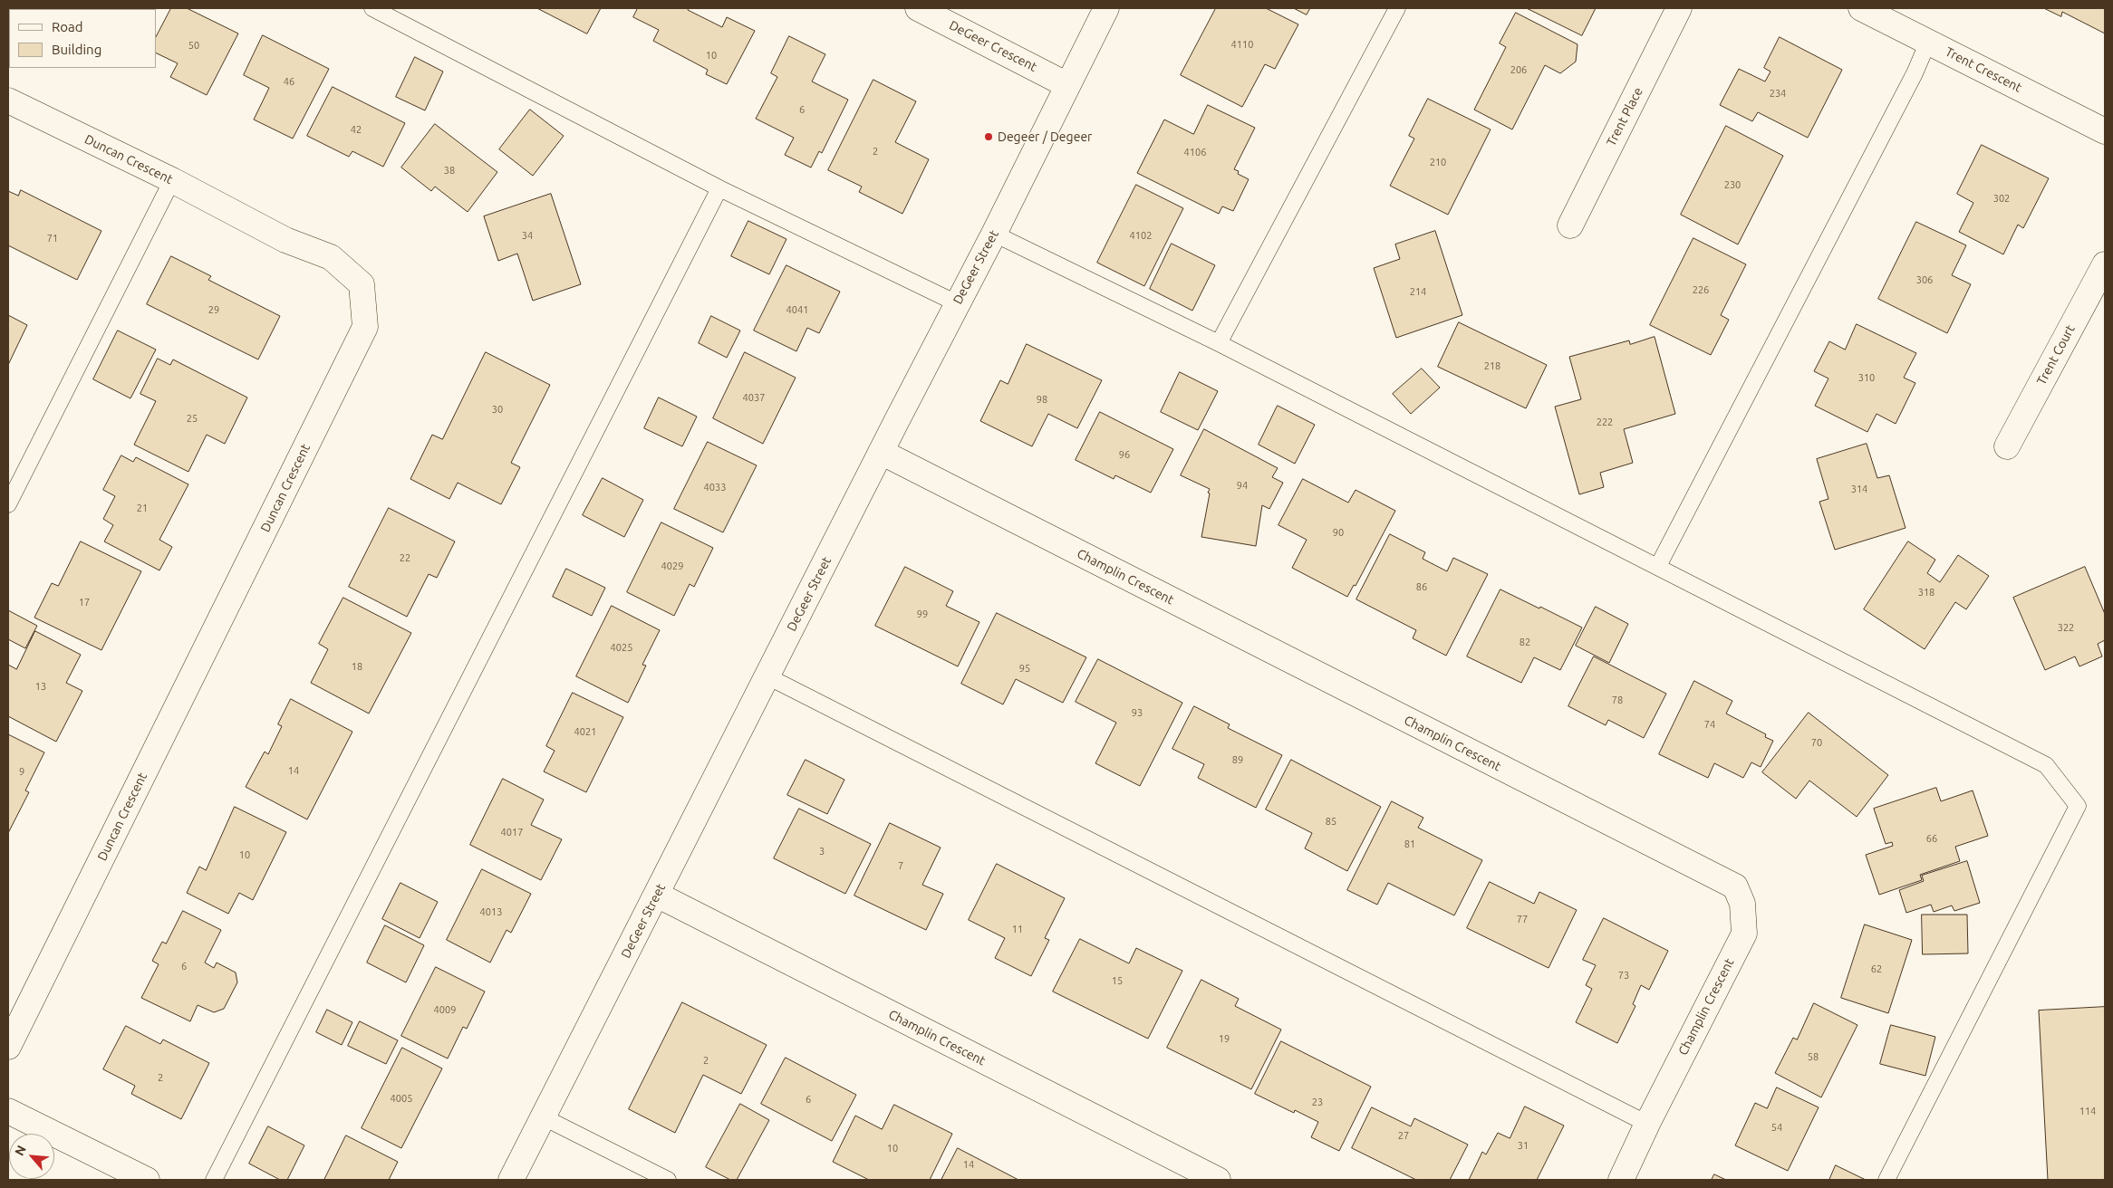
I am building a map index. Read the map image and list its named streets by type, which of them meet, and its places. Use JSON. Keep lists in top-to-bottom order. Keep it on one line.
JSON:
{"streets":{"street":["DeGeer Crescent","Trent Crescent","Trent Place","Duncan Crescent","DeGeer Street","Trent Court","Champlin Crescent"]},"crossings":[["DeGeer Crescent","DeGeer Street"],["DeGeer Street","Champlin Crescent"]],"places":["Degeer / Degeer"],"house_numbers":["4110","50","10","206","46","234","6","42","2","4106","210","38","230","302","34","4102","71","306","226","214","29","4041","218","310","4037","98","30","25","222","96","94","4033","314","21","90","22","4029","86","318","17","99","322","82","4025","18","95","13","78","93","74","4021","70","89","14","9","85","4017","66","81","3","10","7","4013","77","11","6","62","73","15","4009","19","58","2","2","4005","6","23","114","54","27","31","10","14"],"legend":["Road","Building"],"north":"top left"}
